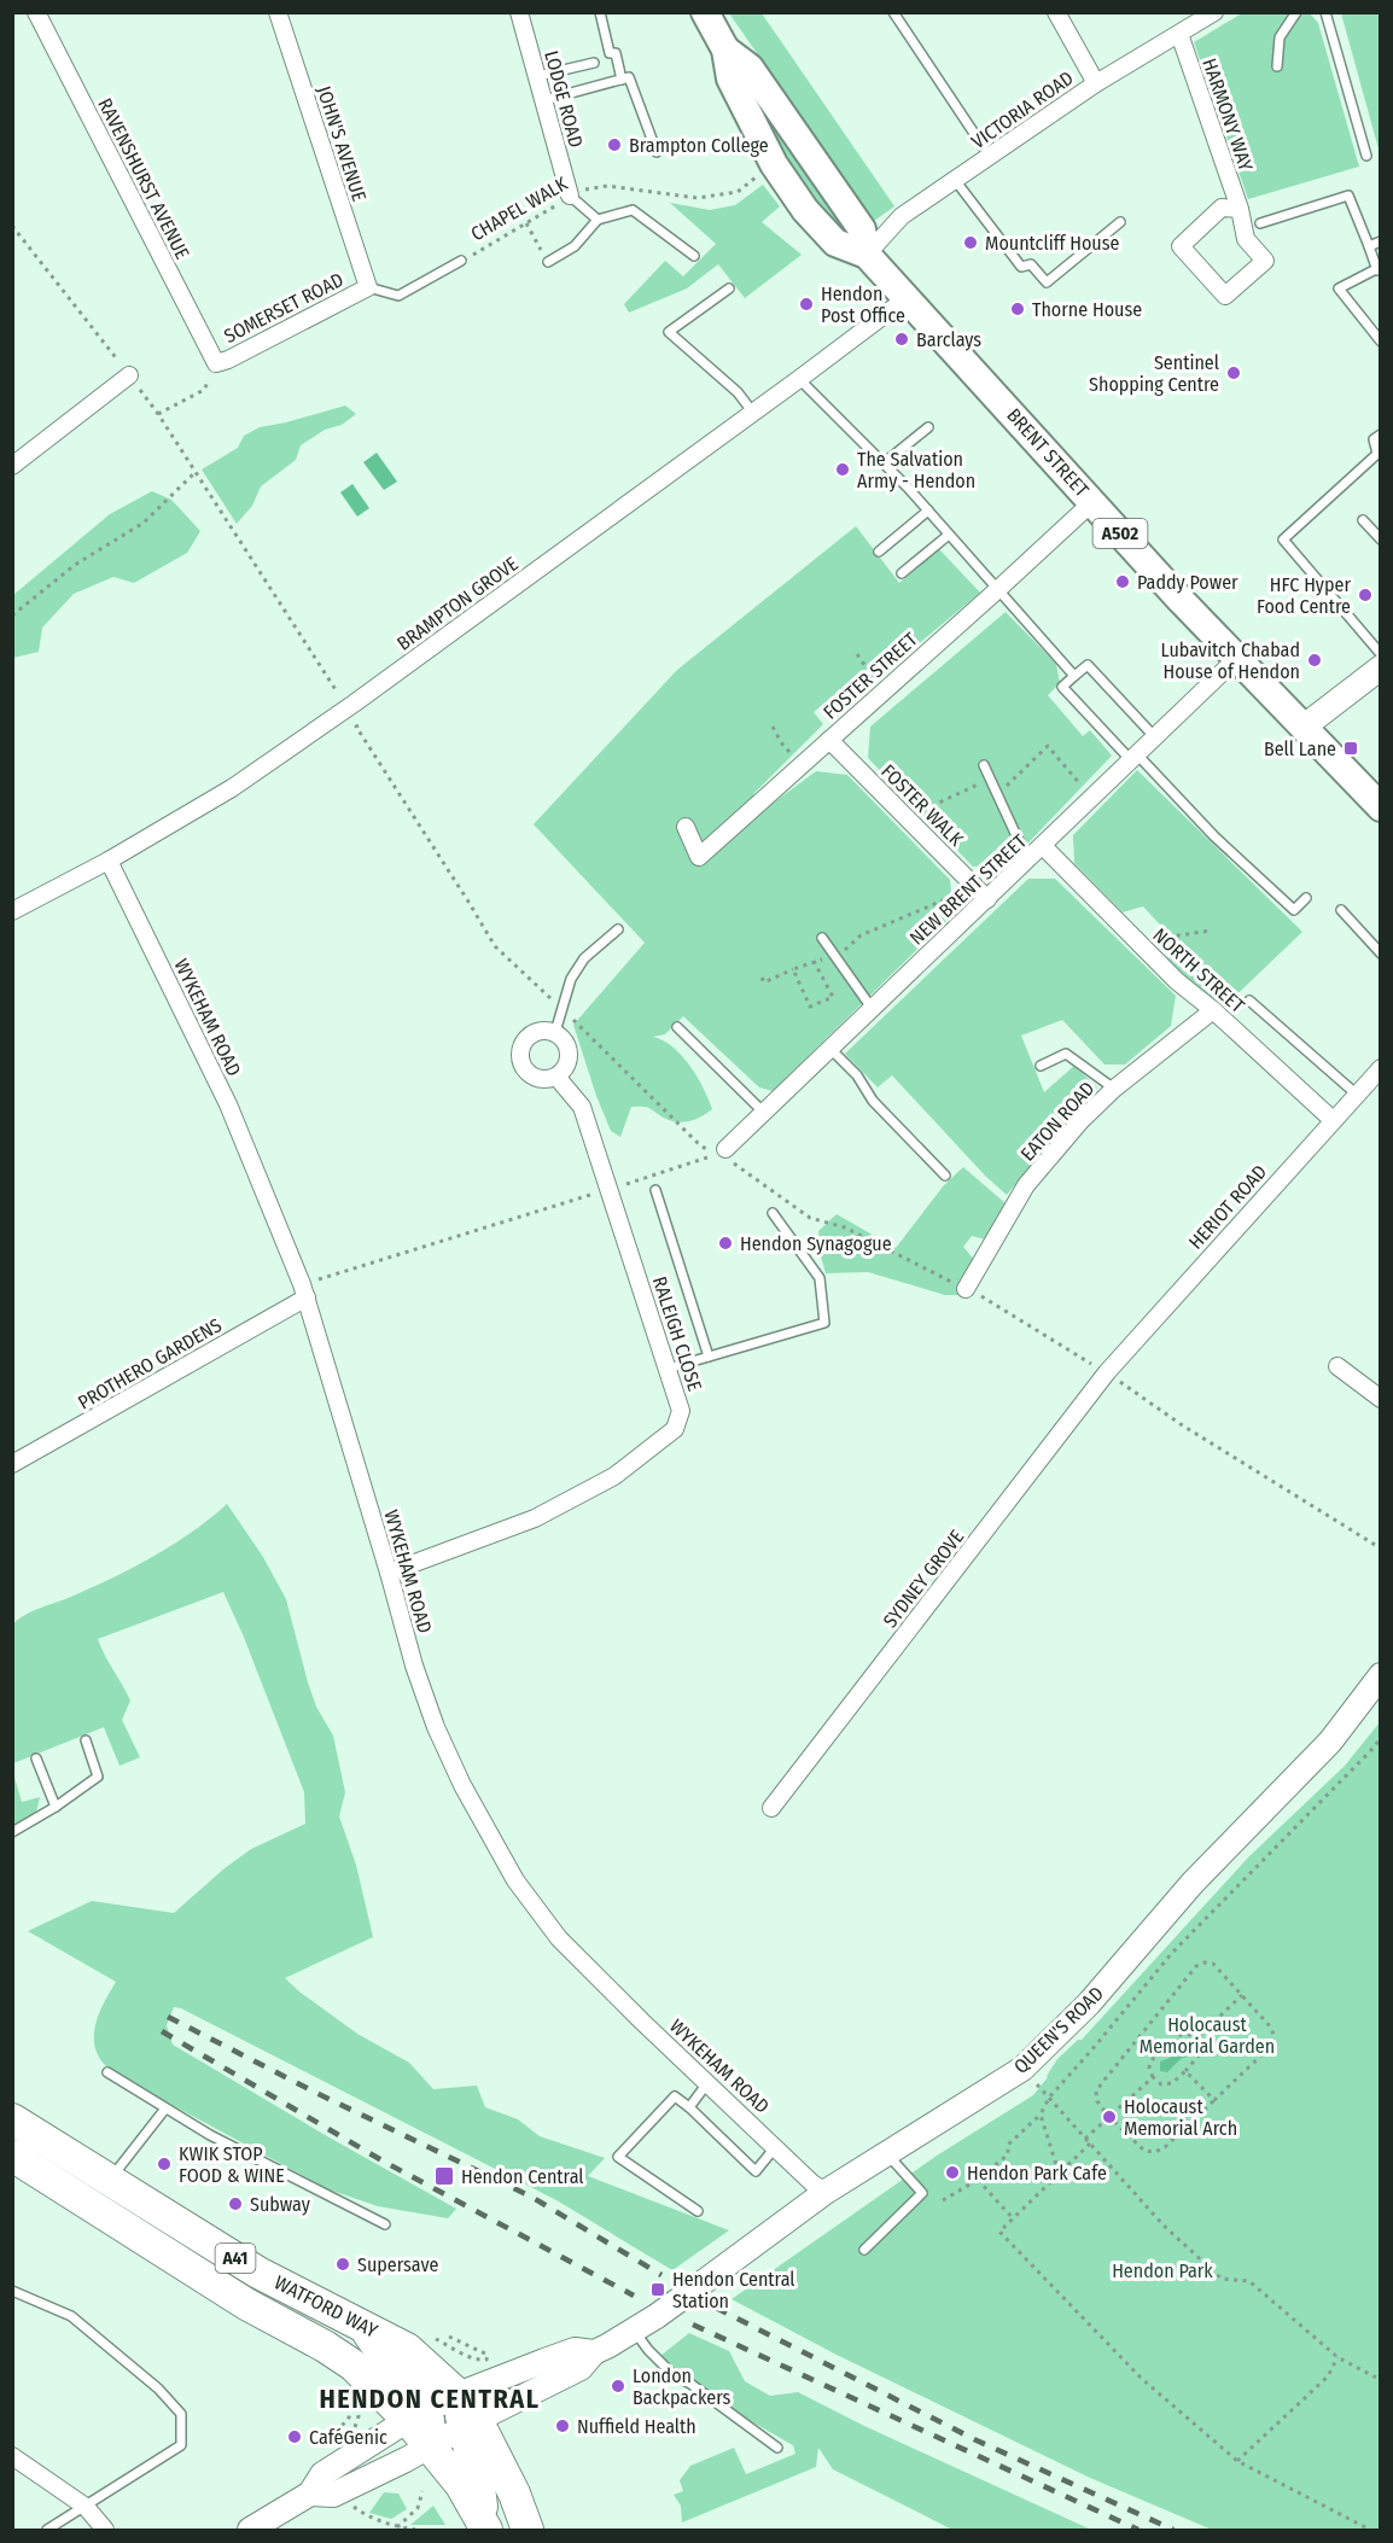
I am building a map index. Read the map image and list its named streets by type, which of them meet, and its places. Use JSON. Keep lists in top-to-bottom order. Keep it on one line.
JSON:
{"streets":{"highway":["A41","WATFORD WAY"],"main road":["BRENT STREET","A502","QUEEN'S ROAD"],"street":["LODGE ROAD","VICTORIA ROAD","HARMONY WAY","JOHN'S AVENUE","RAVENSHURST AVENUE","SOMERSET ROAD","BRAMPTON GROVE","FOSTER STREET","FOSTER WALK","NEW BRENT STREET","NORTH STREET","WYKEHAM ROAD","EATON ROAD","HERIOT ROAD","RALEIGH CLOSE","PROTHERO GARDENS","SYDNEY GROVE"],"lane":["CHAPEL WALK"]},"crossings":[["LODGE ROAD","CHAPEL WALK"],["VICTORIA ROAD","HARMONY WAY"],["VICTORIA ROAD","BRENT STREET"],["JOHN'S AVENUE","CHAPEL WALK"],["JOHN'S AVENUE","SOMERSET ROAD"],["RAVENSHURST AVENUE","SOMERSET ROAD"],["CHAPEL WALK","SOMERSET ROAD"],["CHAPEL WALK","BRENT STREET"],["BRENT STREET","BRAMPTON GROVE"],["BRENT STREET","FOSTER STREET"],["BRENT STREET","NEW BRENT STREET"],["BRAMPTON GROVE","WYKEHAM ROAD"],["FOSTER STREET","FOSTER WALK"],["FOSTER WALK","NEW BRENT STREET"],["NEW BRENT STREET","NORTH STREET"],["NORTH STREET","EATON ROAD"],["NORTH STREET","HERIOT ROAD"],["WYKEHAM ROAD","RALEIGH CLOSE"],["WYKEHAM ROAD","PROTHERO GARDENS"],["WYKEHAM ROAD","QUEEN'S ROAD"],["HERIOT ROAD","SYDNEY GROVE"],["QUEEN'S ROAD","A41"],["QUEEN'S ROAD","WATFORD WAY"],["A41","WATFORD WAY"]],"districts":["HENDON CENTRAL"],"parks":["Holocaust Memorial Garden","Hendon Park"],"places":{"other":["Brampton College","Mountcliff House","Hendon Post Office","Thorne House","Barclays","Sentinel Shopping Centre","The Salvation Army - Hendon","Paddy Power","HFC Hyper Food Centre","Lubavitch Chabad House of Hendon","Hendon Synagogue","Holocaust Memorial Arch","KWIK STOP FOOD & WINE","Hendon Park Cafe","Subway","Supersave","London Backpackers","Nuffield Health","CaféGenic"],"transit":["Bell Lane","Hendon Central","Hendon Central Station"]}}
